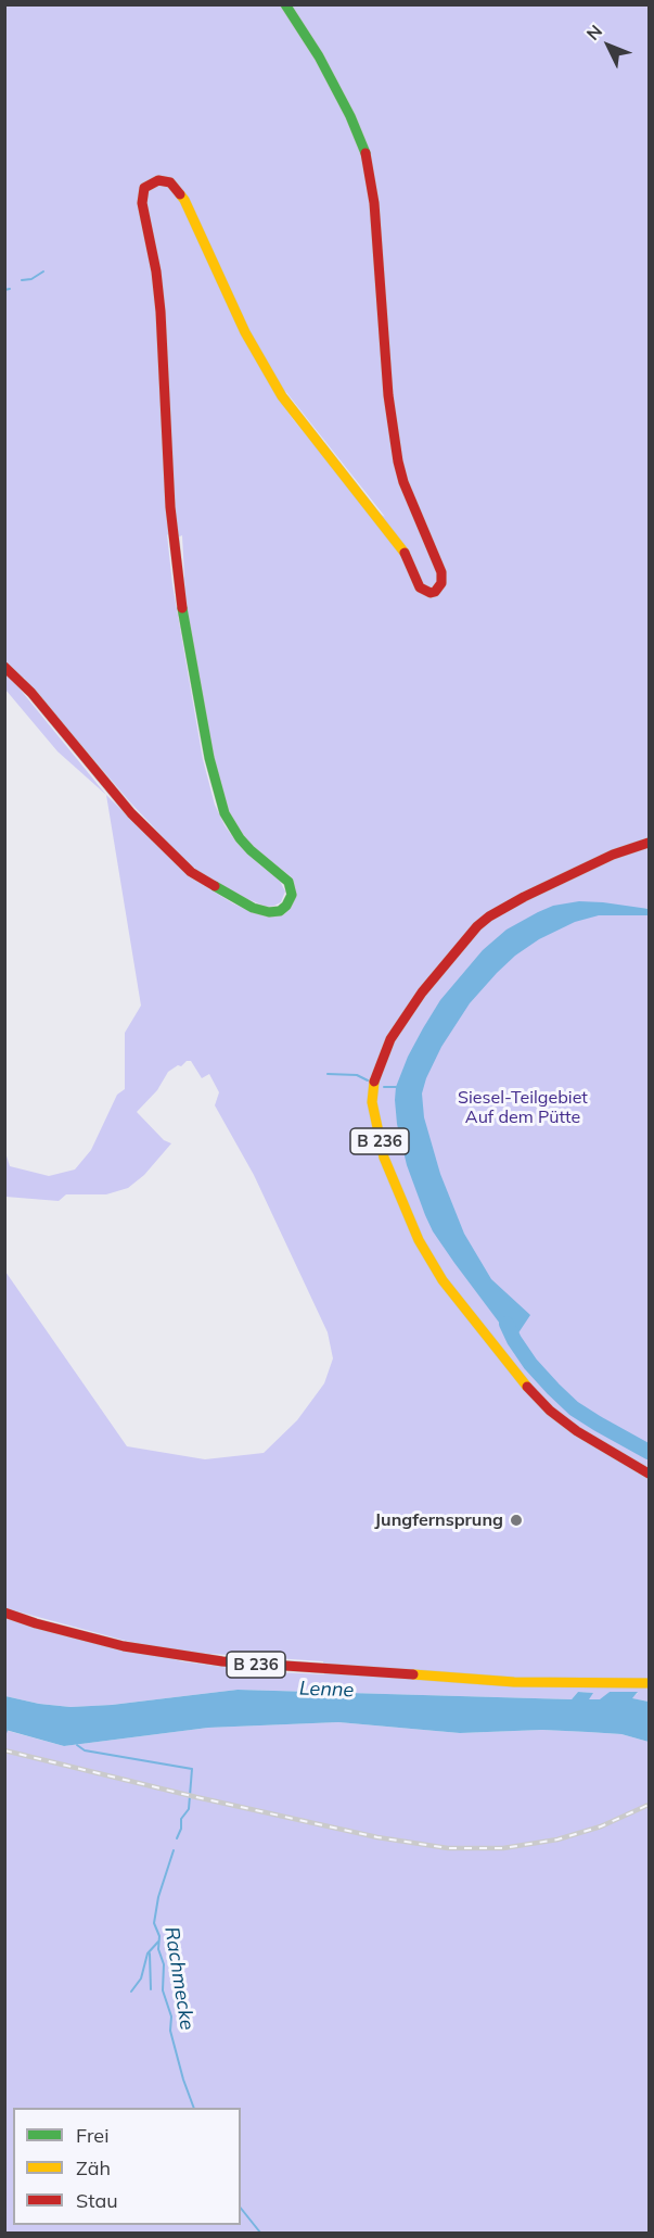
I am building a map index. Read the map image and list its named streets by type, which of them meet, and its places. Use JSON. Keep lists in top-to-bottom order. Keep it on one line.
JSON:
{"streets":{"main road":["B 236"]},"water":["Lenne","Rachmecke"],"parks":["Siesel-Teilgebiet Auf dem Pütte"],"places":["Jungfernsprung"],"legend":["Frei","Zäh","Stau"],"north":"top left"}
